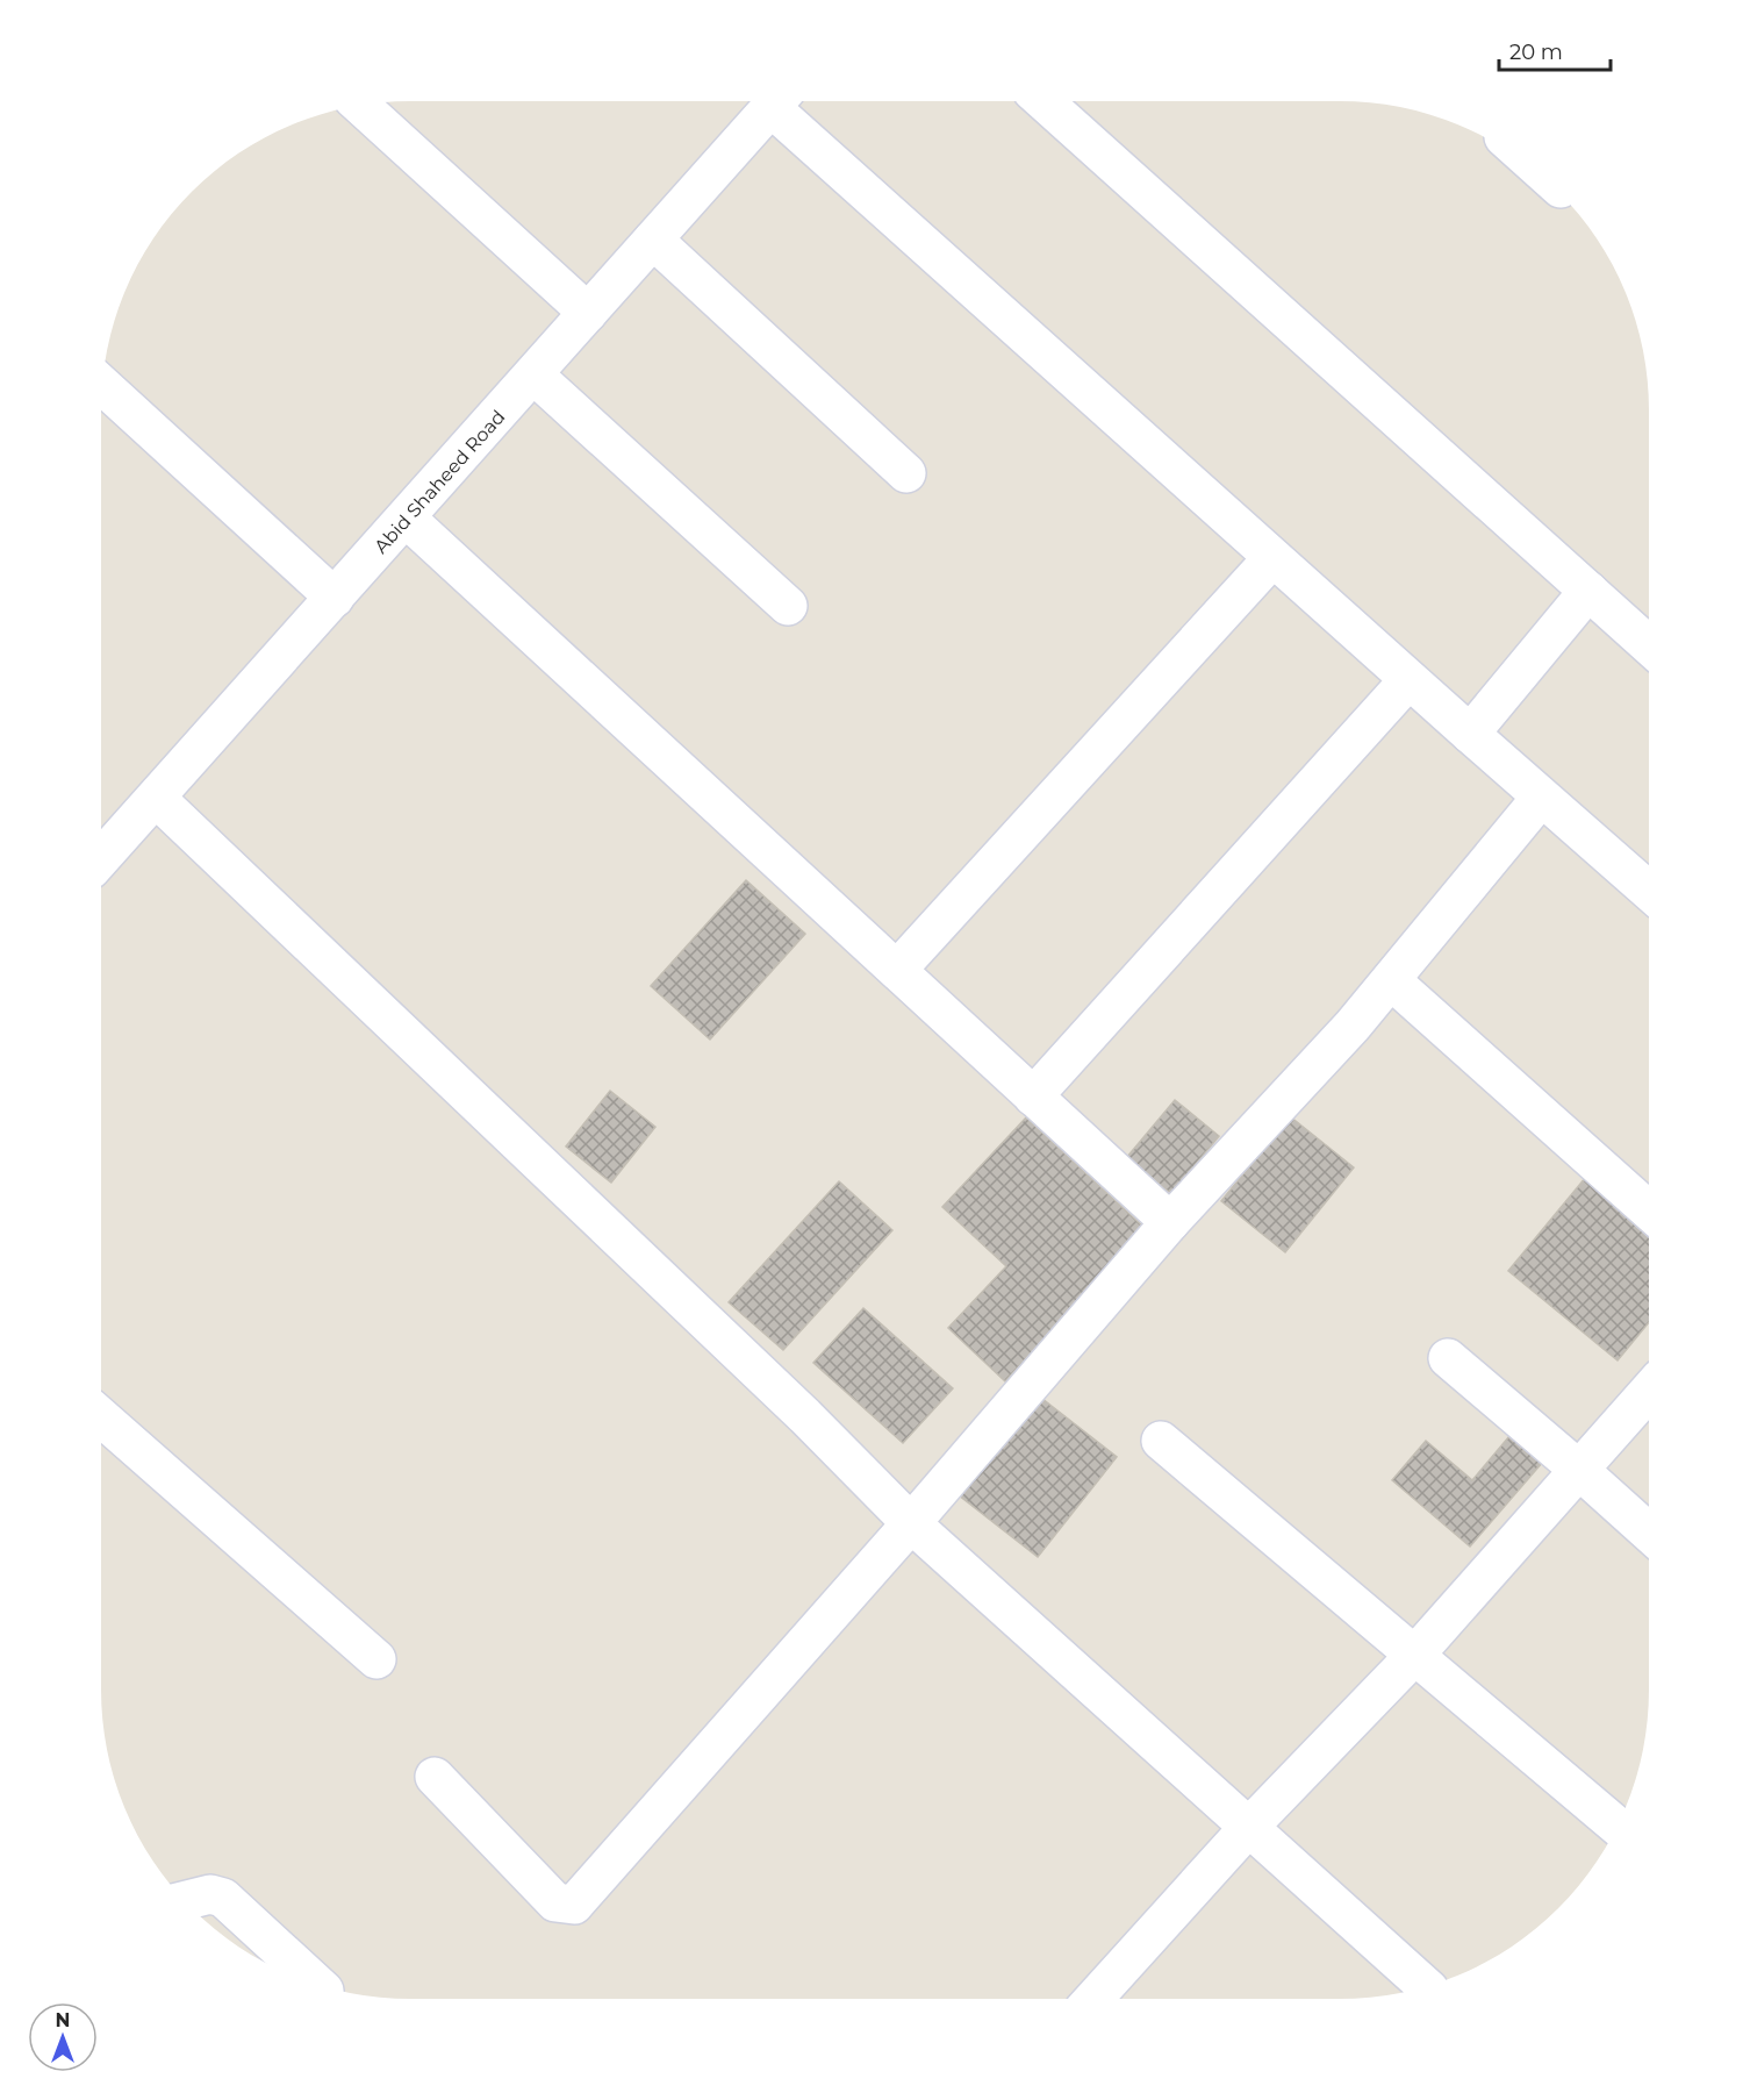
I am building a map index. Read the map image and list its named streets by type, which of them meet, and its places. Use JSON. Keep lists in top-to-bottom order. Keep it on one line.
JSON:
{"streets":{"street":["Abid Shaheed Road"]},"scale_bar":"20 m","north":"top"}
